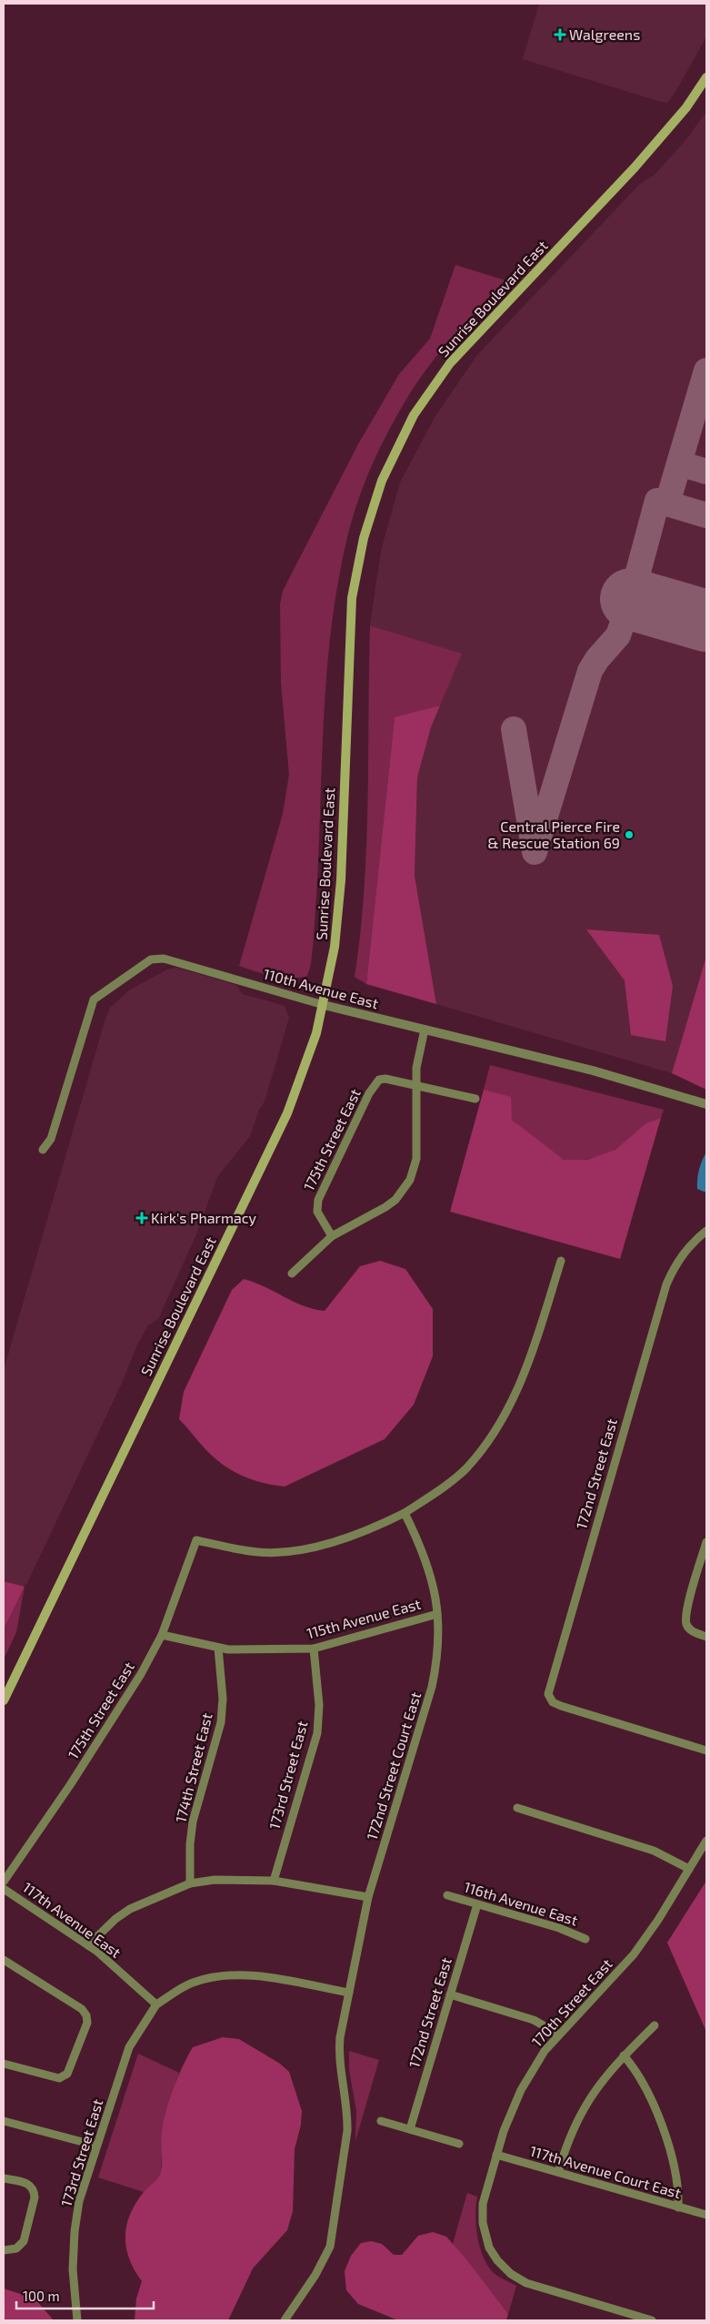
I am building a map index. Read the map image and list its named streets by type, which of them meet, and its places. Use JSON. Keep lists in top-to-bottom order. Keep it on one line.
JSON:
{"streets":{"main road":["Sunrise Boulevard East"],"street":["110th Avenue East","175th Street East","172nd Street East","115th Avenue East","172nd Street Court East","174th Street East","173rd Street East","116th Avenue East","117th Avenue East","170th Street East","117th Avenue Court East"]},"crossings":[["Sunrise Boulevard East","110th Avenue East"],["175th Street East","115th Avenue East"],["175th Street East","172nd Street Court East"],["172nd Street East","116th Avenue East"],["115th Avenue East","172nd Street Court East"],["115th Avenue East","174th Street East"],["115th Avenue East","173rd Street East"],["173rd Street East","117th Avenue East"],["170th Street East","117th Avenue Court East"]],"places":{"health":["Walgreens","Kirk's Pharmacy"],"other":["Central Pierce Fire & Rescue Station 69"]},"scale_bar":"100 m"}
